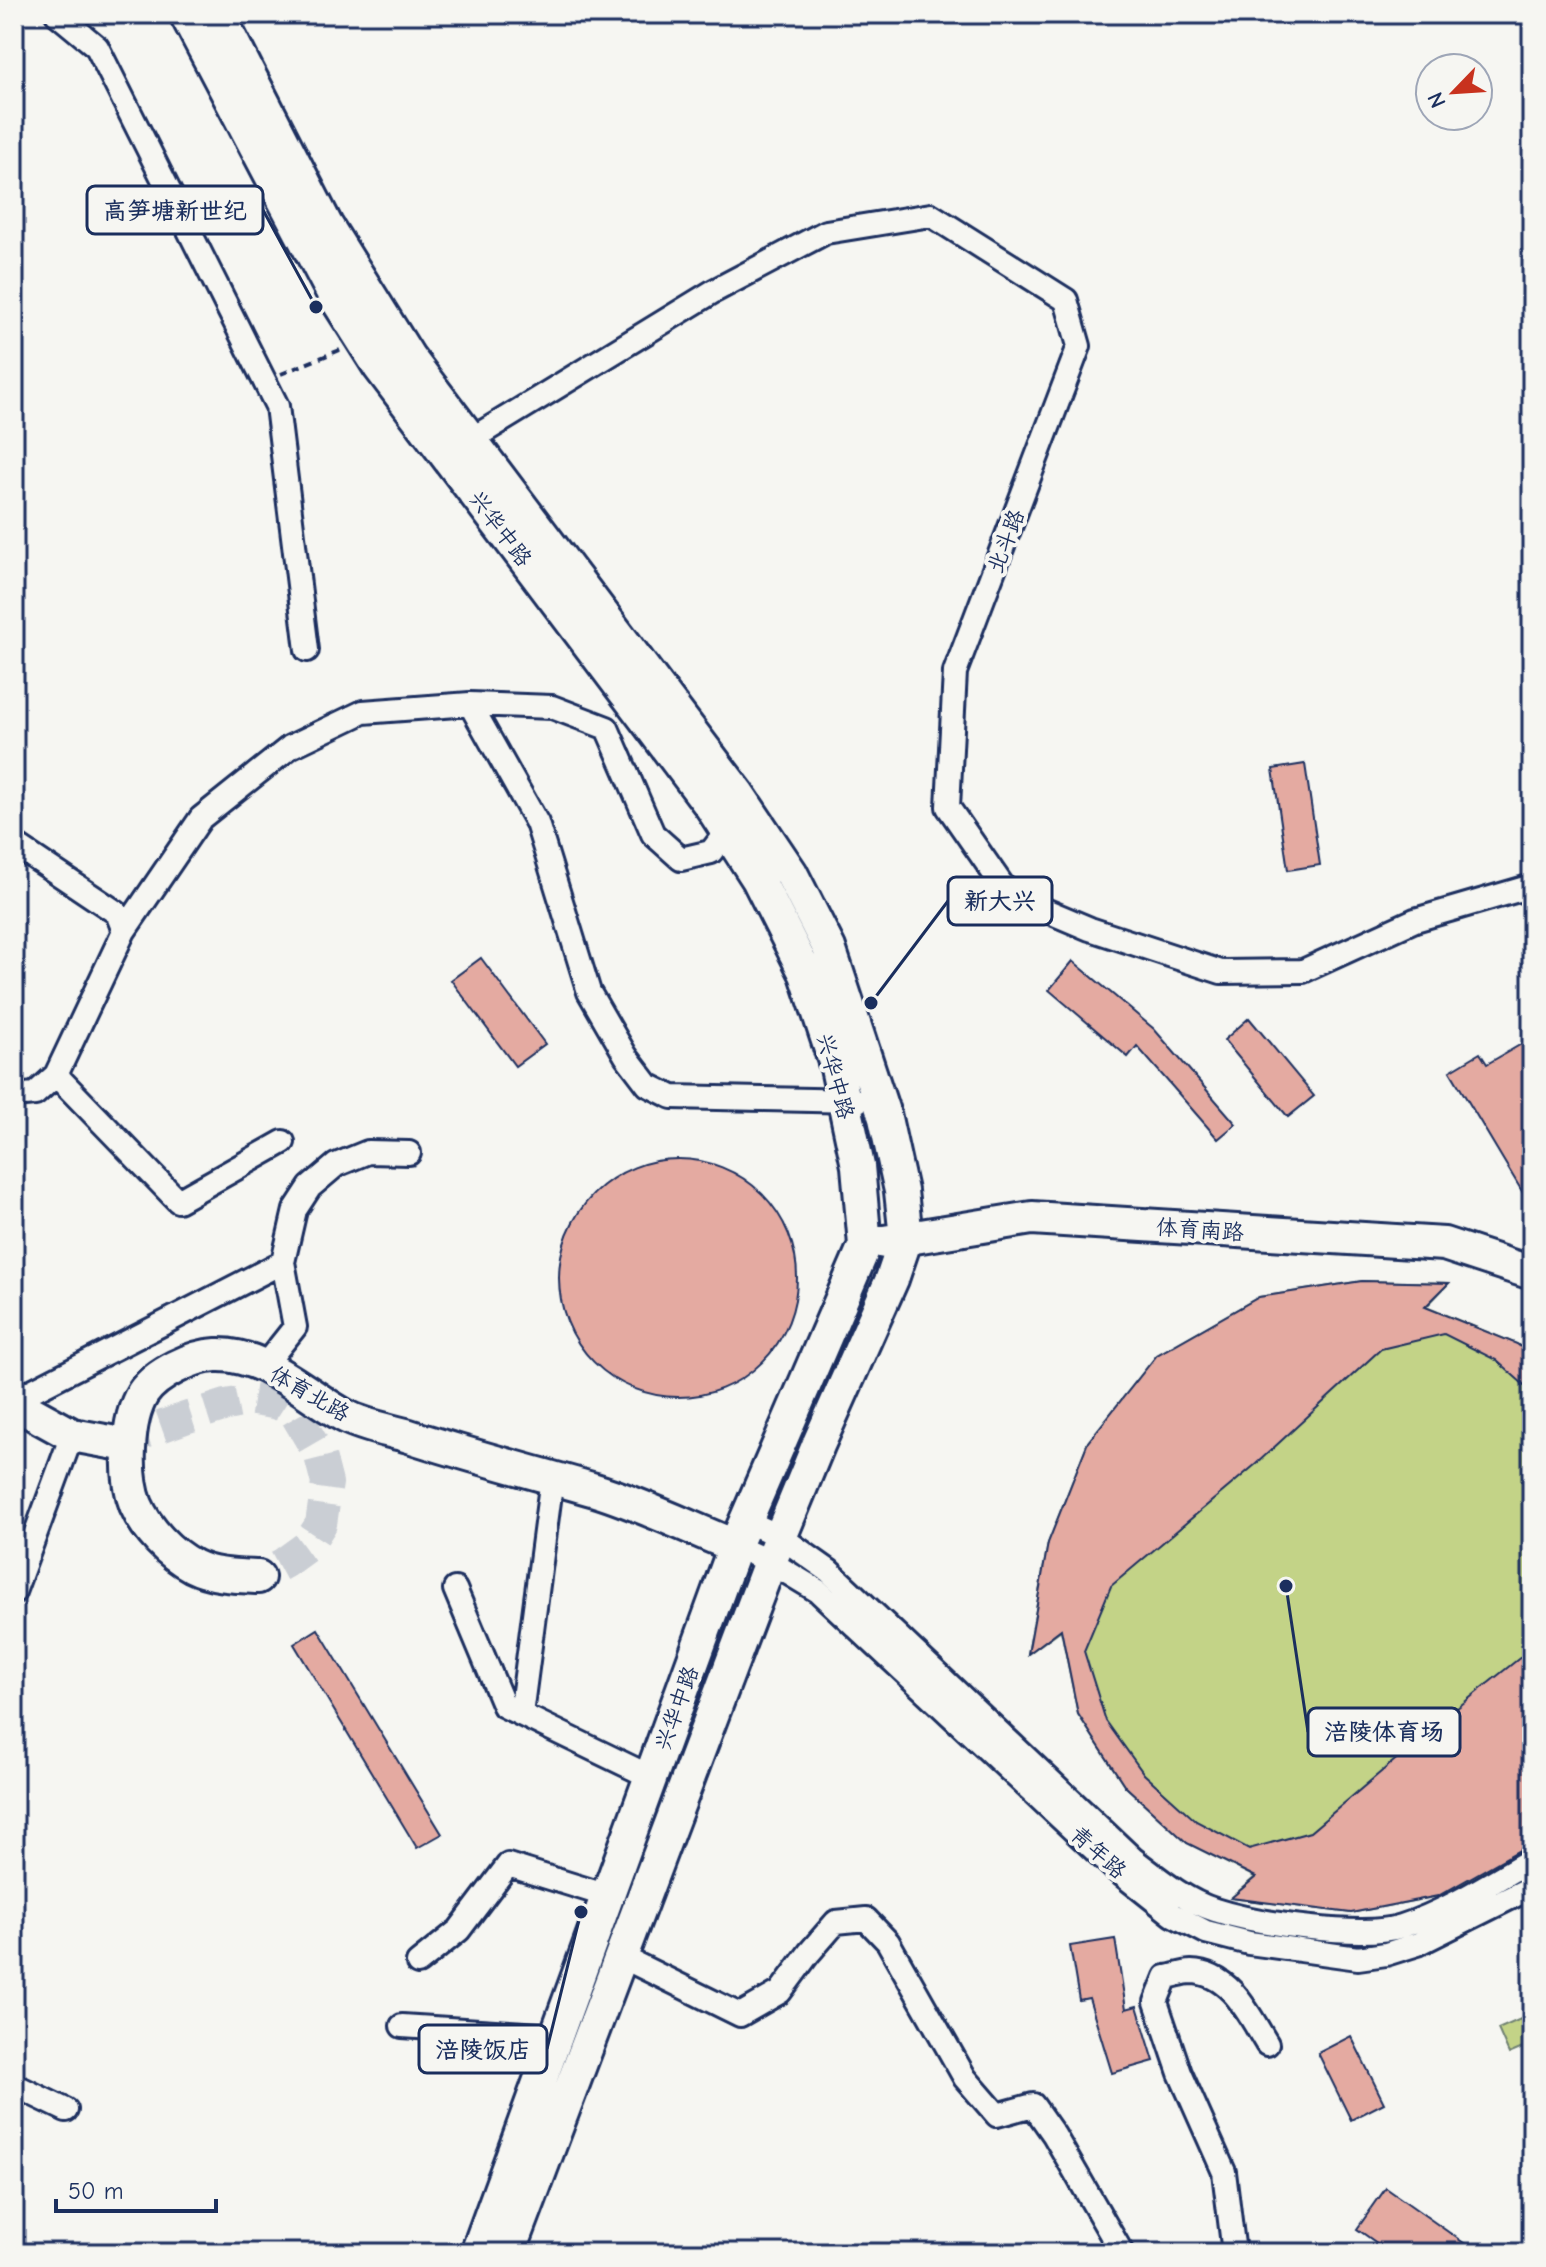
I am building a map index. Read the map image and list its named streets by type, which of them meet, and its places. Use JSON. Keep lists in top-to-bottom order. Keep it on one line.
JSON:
{"streets":{"main road":["兴华中路","体育南路","体育北路"],"street":["北斗路","青年路"]},"crossings":[["兴华中路","体育南路"],["兴华中路","体育北路"]],"places":["高笋塘新世纪","新大兴","涪陵体育场","涪陵饭店"],"scale_bar":"50 m","north":"bottom left"}
